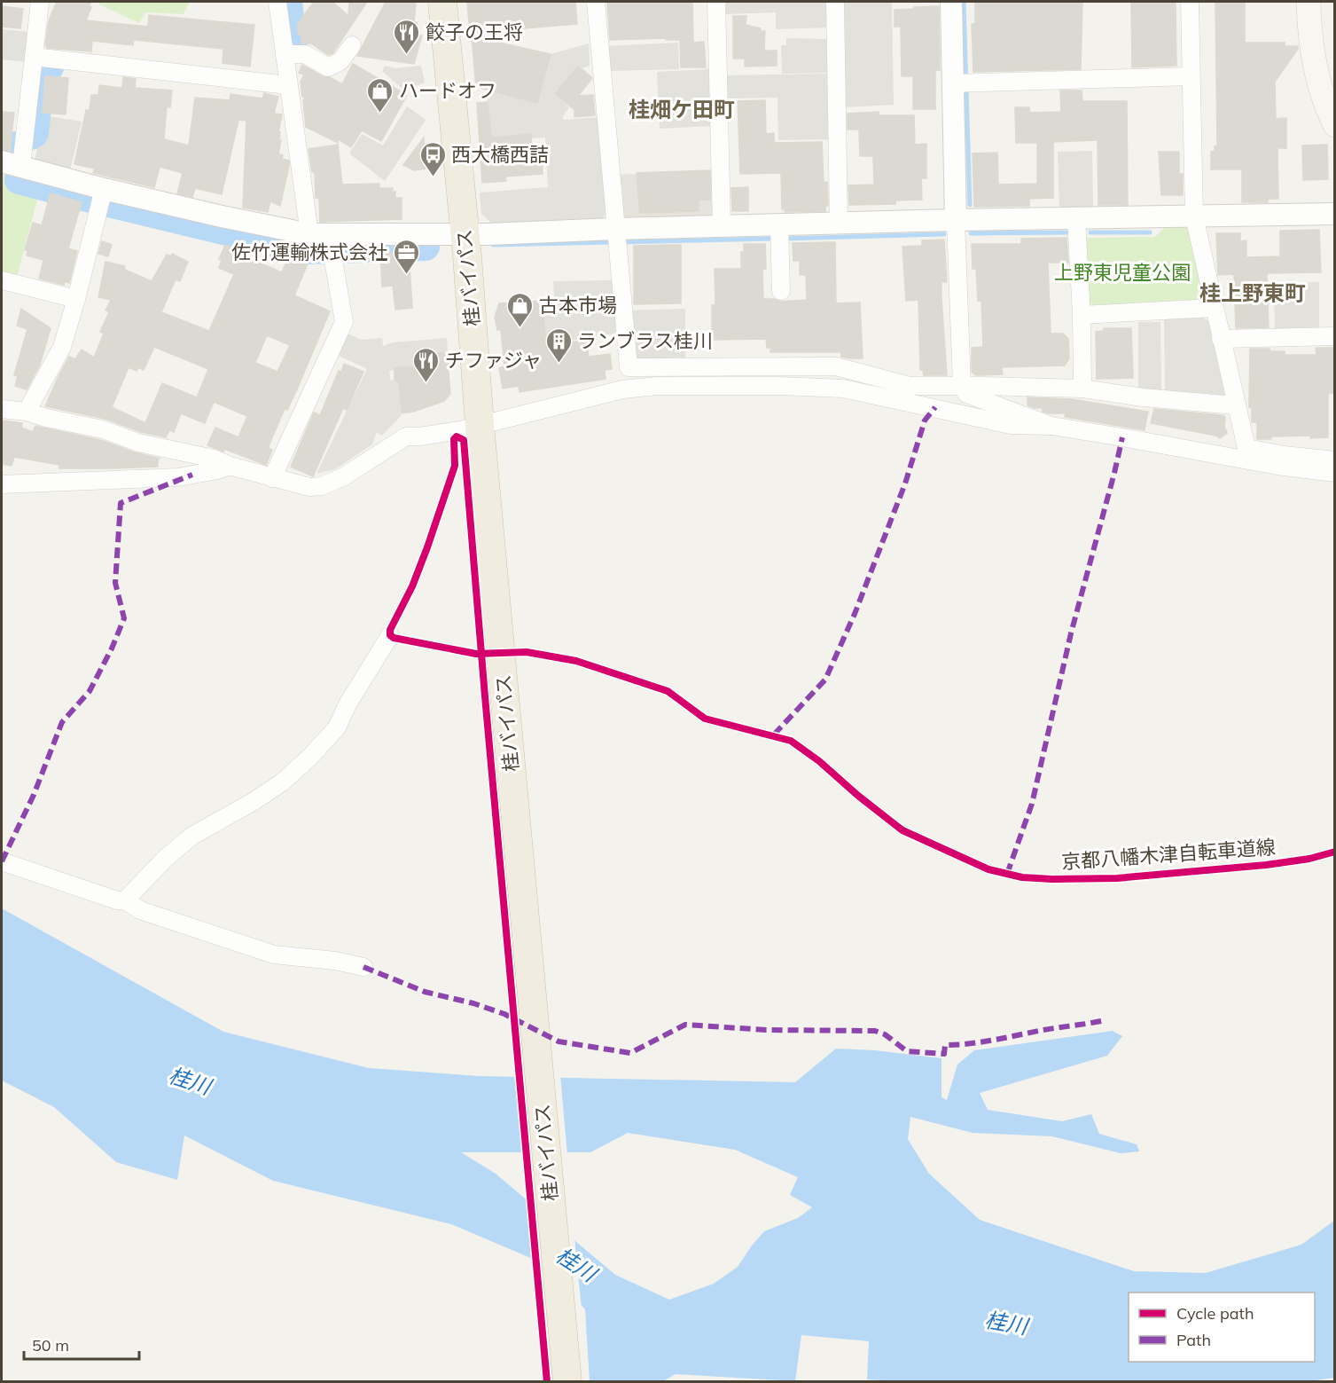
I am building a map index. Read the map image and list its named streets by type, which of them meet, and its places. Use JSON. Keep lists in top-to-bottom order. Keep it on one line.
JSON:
{"streets":{"highway":["桂バイパス"],"cycle path":["京都八幡木津自転車道線"]},"districts":["桂畑ケ田町","桂上野東町"],"water":["桂川"],"parks":["上野東児童公園"],"places":{"restaurant":["餃子の王将","チファジャ"],"shop":["ハードオフ","古本市場"],"bus stop":["西大橋西詰"],"office":["佐竹運輸株式会社"],"building":["ランブラス桂川"]},"legend":["Cycle path","Path"],"scale_bar":"50 m"}
